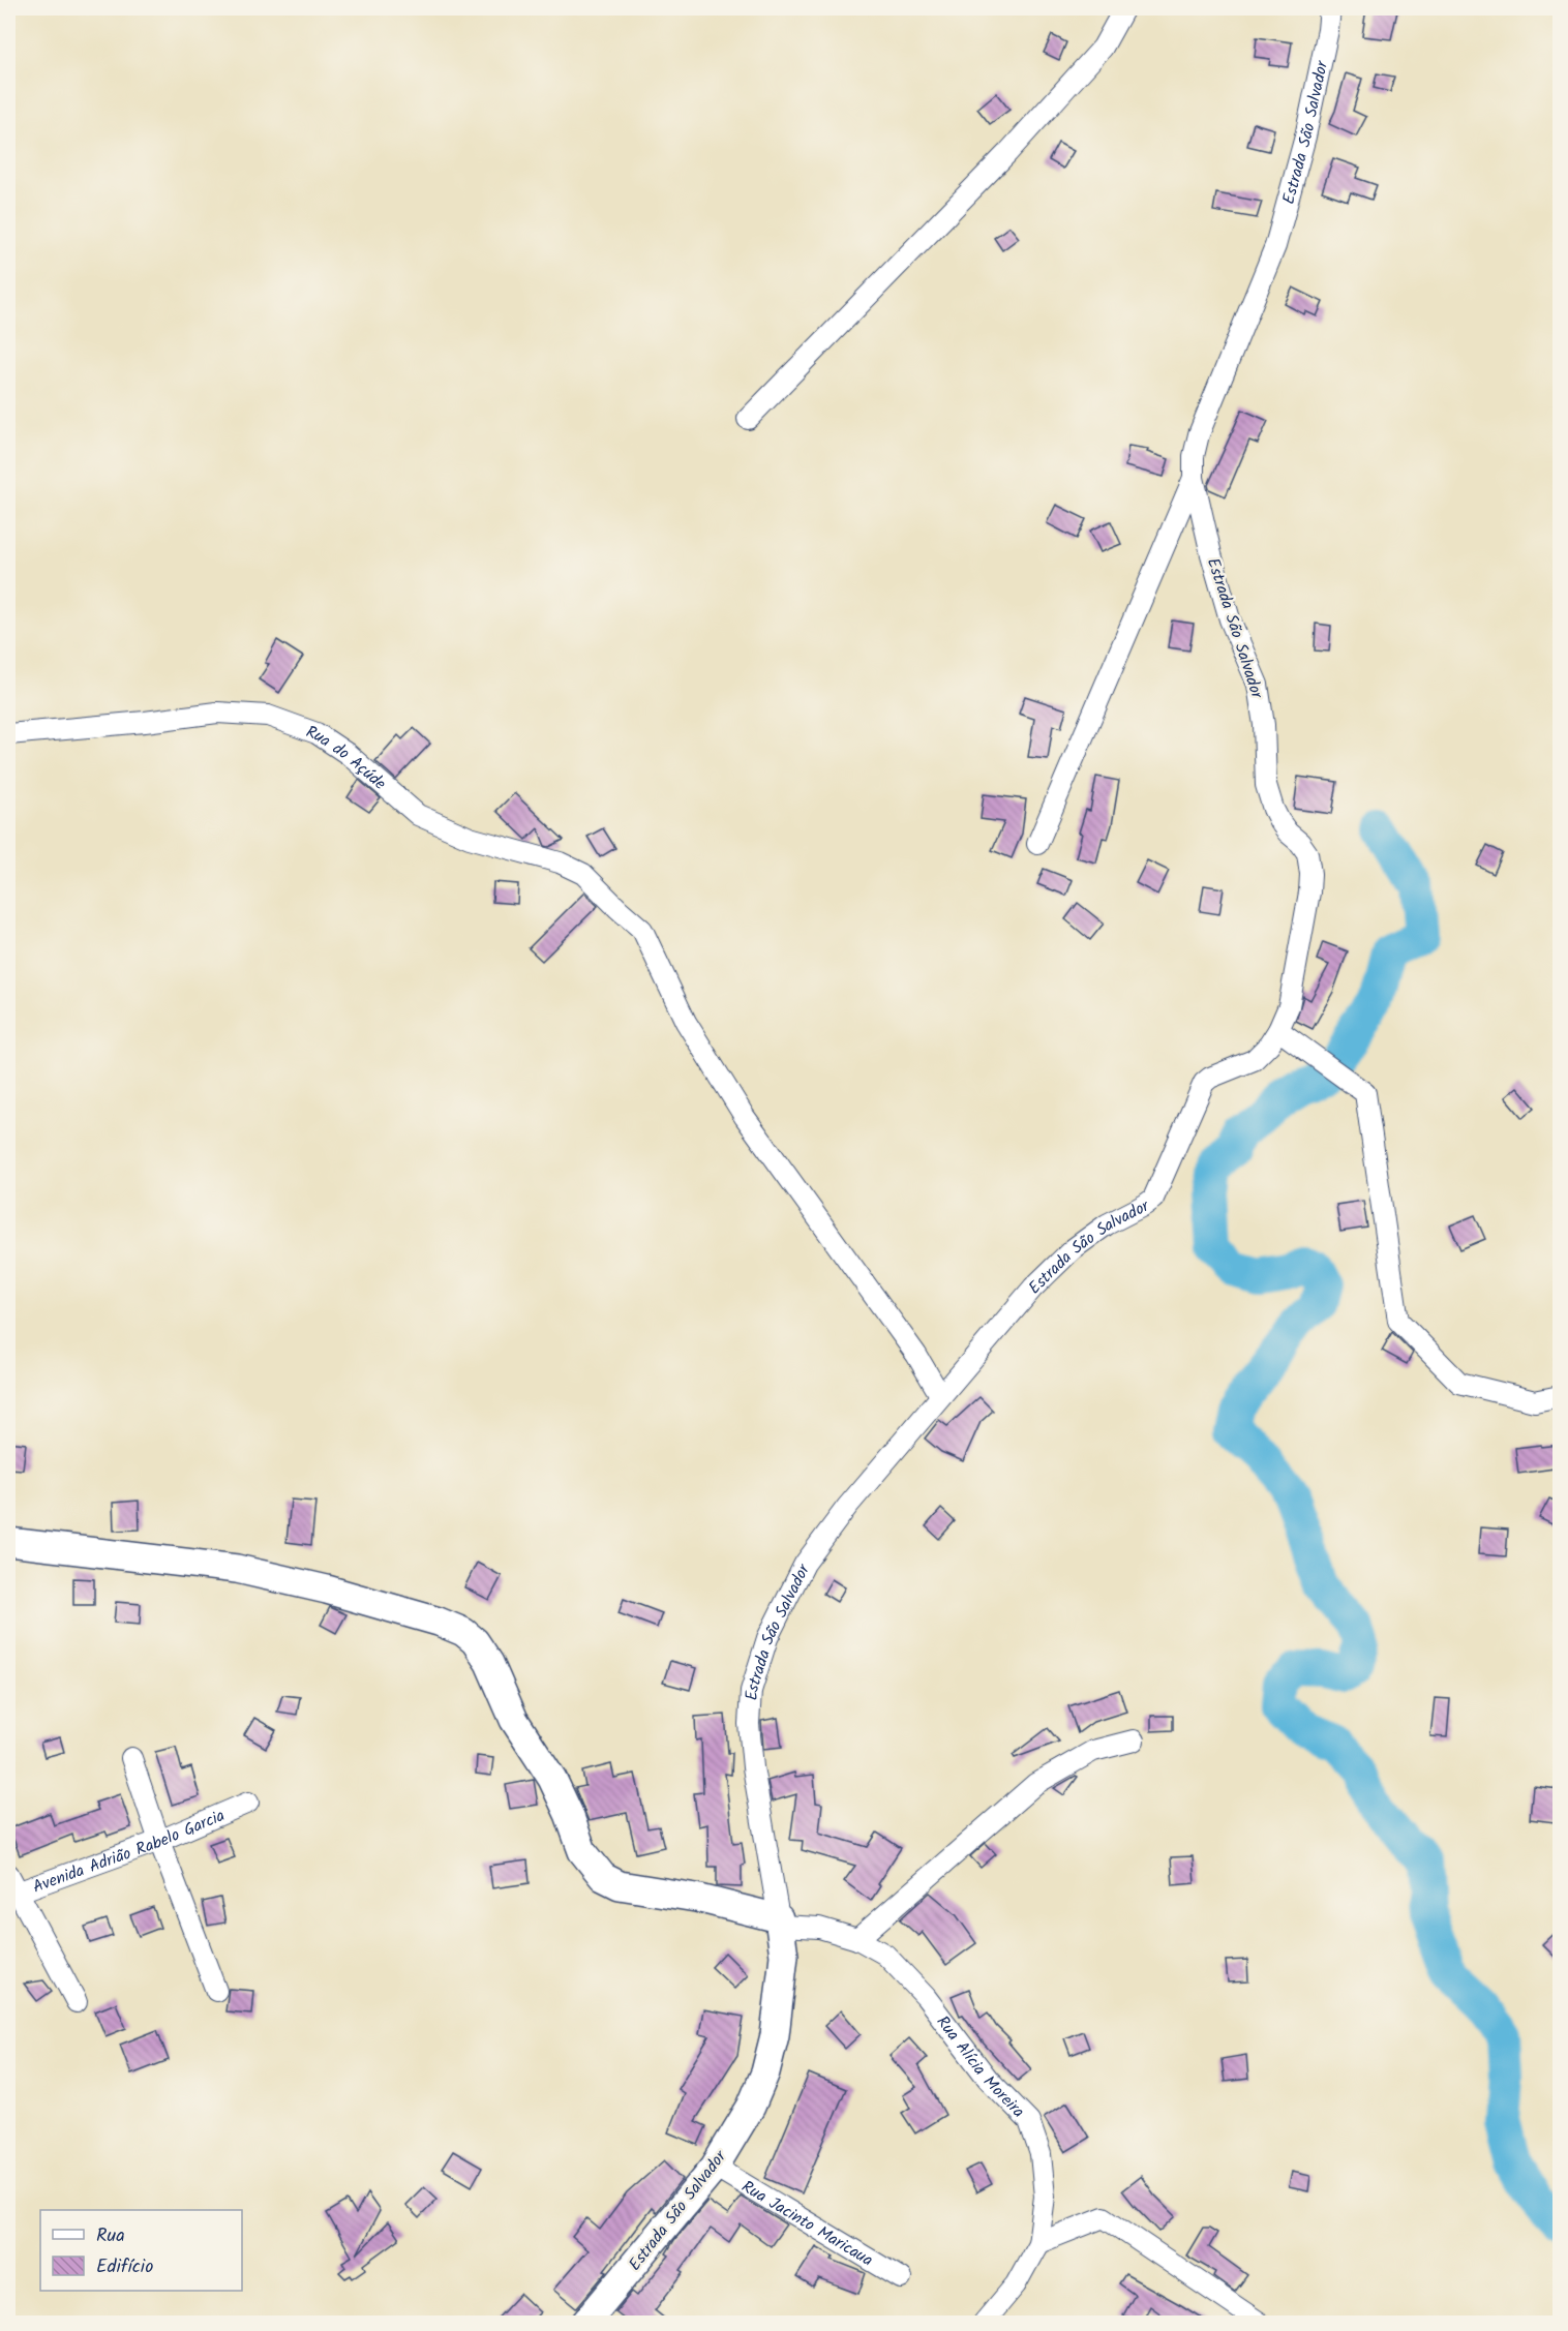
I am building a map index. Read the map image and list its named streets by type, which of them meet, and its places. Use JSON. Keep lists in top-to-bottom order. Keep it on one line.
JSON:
{"streets":{"street":["Estrada São Salvador","Rua do Açúde","Avenida Adrião Rabelo Garcia","Rua Alícia Moreira","Rua Jacinto Maricaua"]},"crossings":[["Estrada São Salvador","Rua do Açúde"],["Estrada São Salvador","Rua Alícia Moreira"],["Estrada São Salvador","Rua Jacinto Maricaua"]],"legend":["Rua","Edifício"]}
